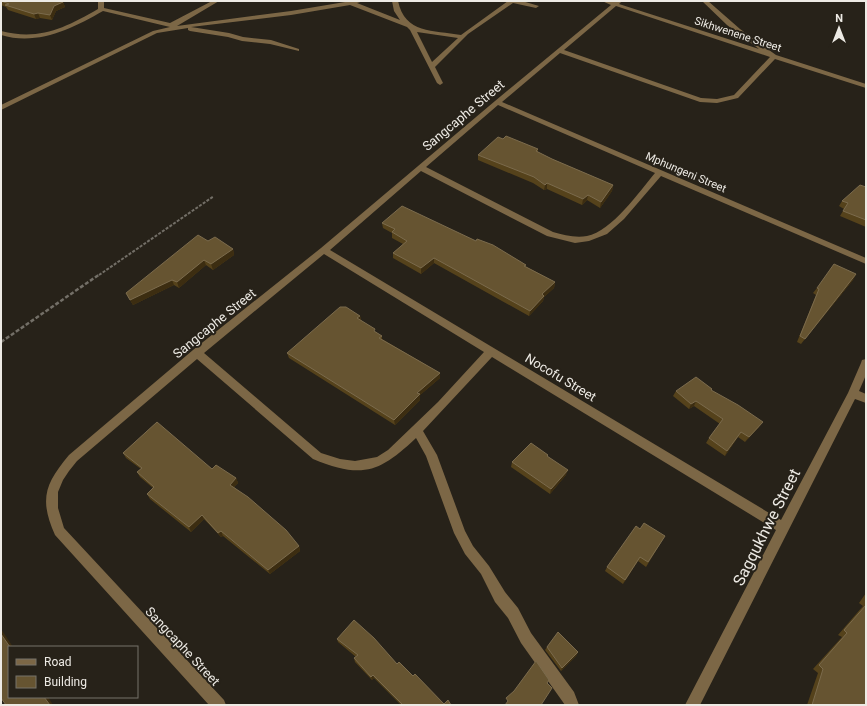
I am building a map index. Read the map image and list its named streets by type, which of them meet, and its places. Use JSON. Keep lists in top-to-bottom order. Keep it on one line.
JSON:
{"streets":{"street":["Sikhwenene Street","Sangcaphe Street","Mphungeni Street","Nocofu Street","Sagqukhwe Street"]},"crossings":[["Sikhwenene Street","Sangcaphe Street"],["Sangcaphe Street","Mphungeni Street"],["Sangcaphe Street","Nocofu Street"],["Nocofu Street","Sagqukhwe Street"]],"legend":["Road","Building"],"north":"top"}
